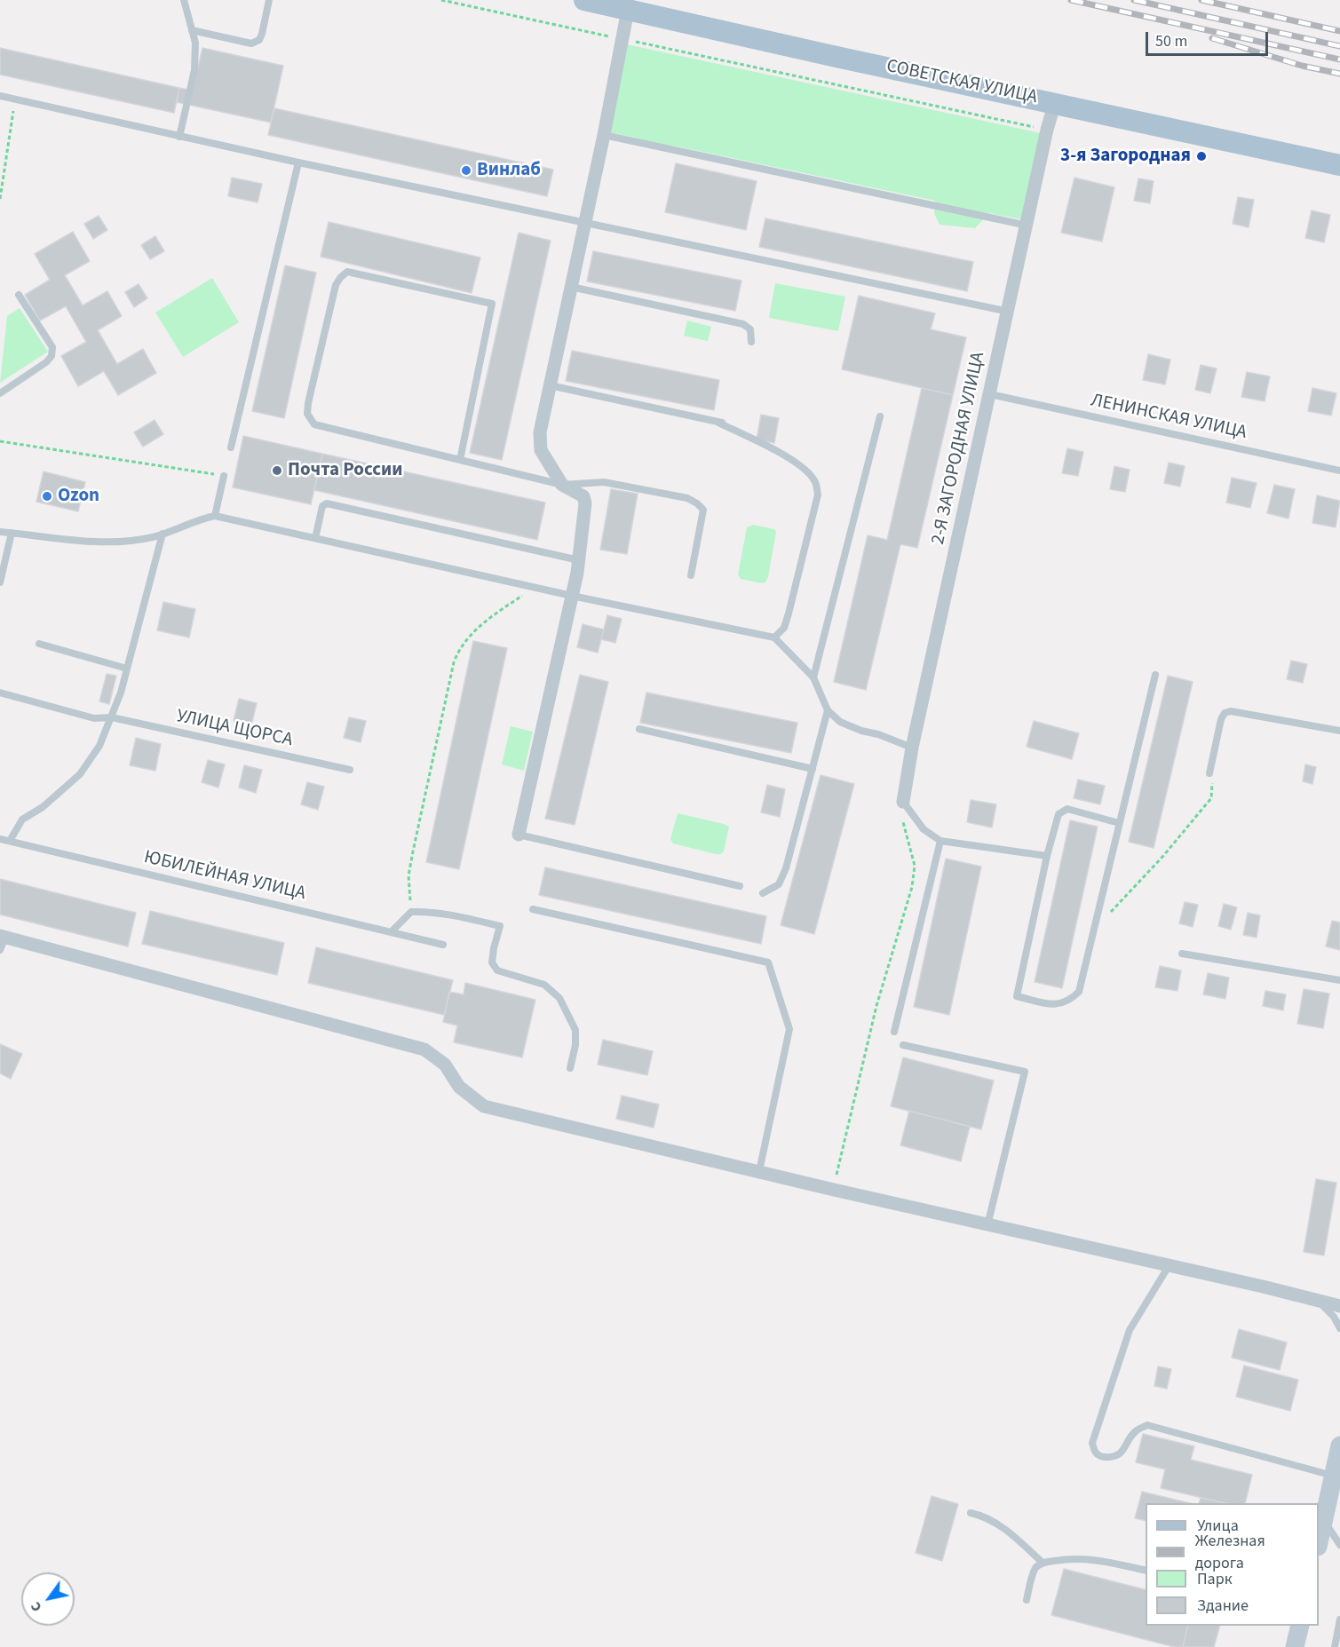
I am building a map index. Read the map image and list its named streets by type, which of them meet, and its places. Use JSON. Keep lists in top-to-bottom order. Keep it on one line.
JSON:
{"streets":{"main road":["СОВЕТСКАЯ УЛИЦА"],"street":["2-Я ЗАГОРОДНАЯ УЛИЦА"],"lane":["ЛЕНИНСКАЯ УЛИЦА","УЛИЦА ЩОРСА","ЮБИЛЕЙНАЯ УЛИЦА"]},"crossings":[["СОВЕТСКАЯ УЛИЦА","2-Я ЗАГОРОДНАЯ УЛИЦА"],["ЛЕНИНСКАЯ УЛИЦА","2-Я ЗАГОРОДНАЯ УЛИЦА"]],"places":["3-я Загородная","Винлаб","Почта России","Ozon"],"legend":["Улица","Железная дорога","Парк","Здание"],"scale_bar":"50 m","north":"bottom left"}
